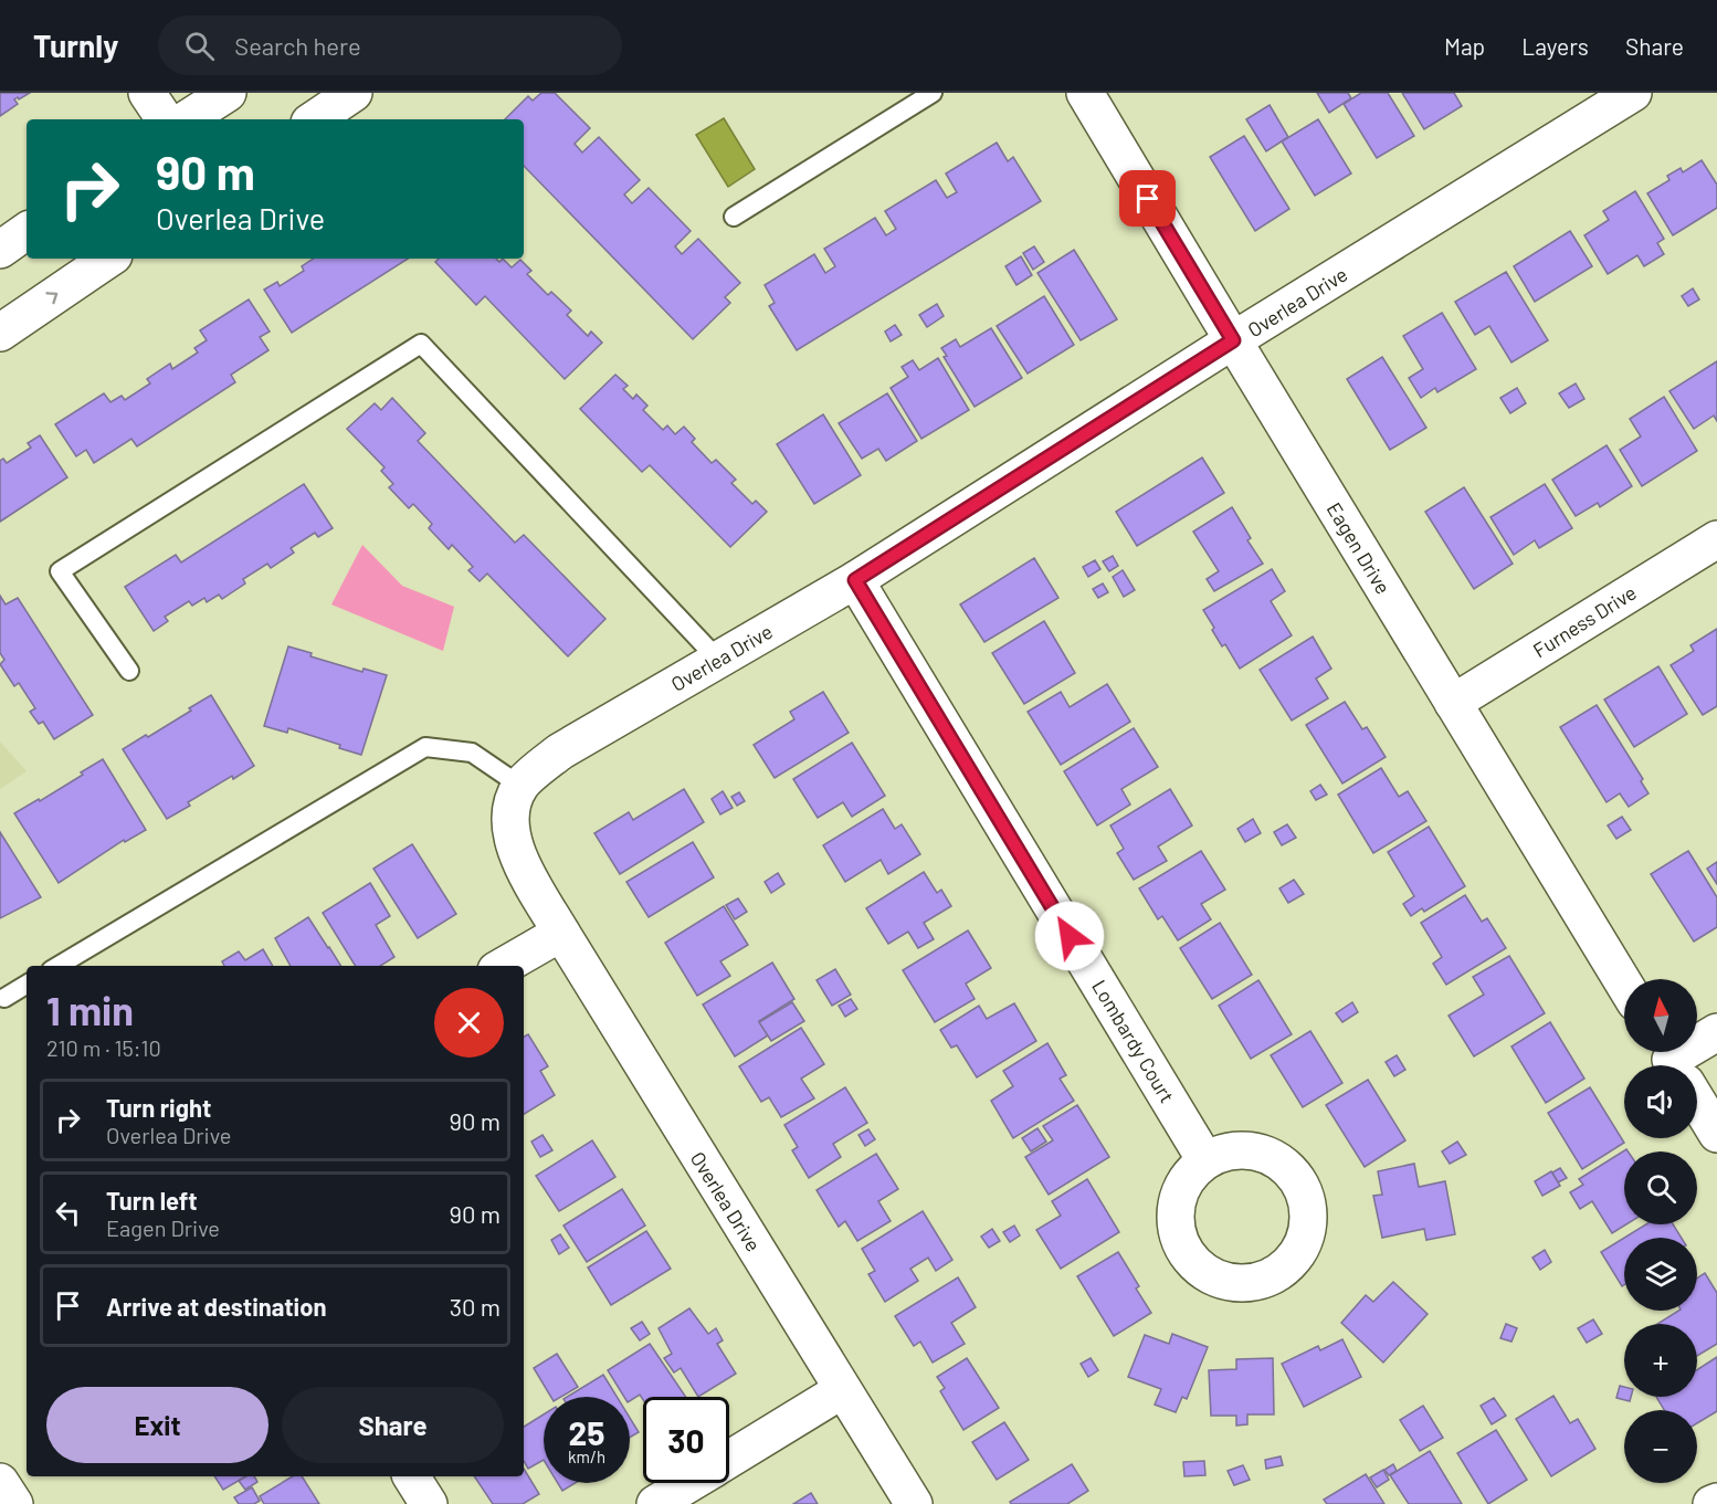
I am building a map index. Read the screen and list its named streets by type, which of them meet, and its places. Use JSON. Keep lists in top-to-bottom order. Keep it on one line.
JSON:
{"streets":{"street":["Overlea Drive","Eagen Drive","Furness Drive","Lombardy Court"]},"crossings":[["Overlea Drive","Eagen Drive"],["Overlea Drive","Lombardy Court"],["Eagen Drive","Furness Drive"]],"north":"top","page":{"header":"Turnly","search":"Search here","nav":["Map","Layers","Share"],"turn":["90 m","Overlea Drive"],"heading":["1 min","210 m · 15:10"],"map_buttons":["+","−"],"list":[{"name":"Turn right","note":"Overlea Drive","value":"90 m"},{"name":"Turn left","note":"Eagen Drive","value":"90 m"},{"name":"Arrive at destination","value":"30 m"}],"buttons":["Exit","Share"],"speed":"25 km/h","limit":"30"}}
